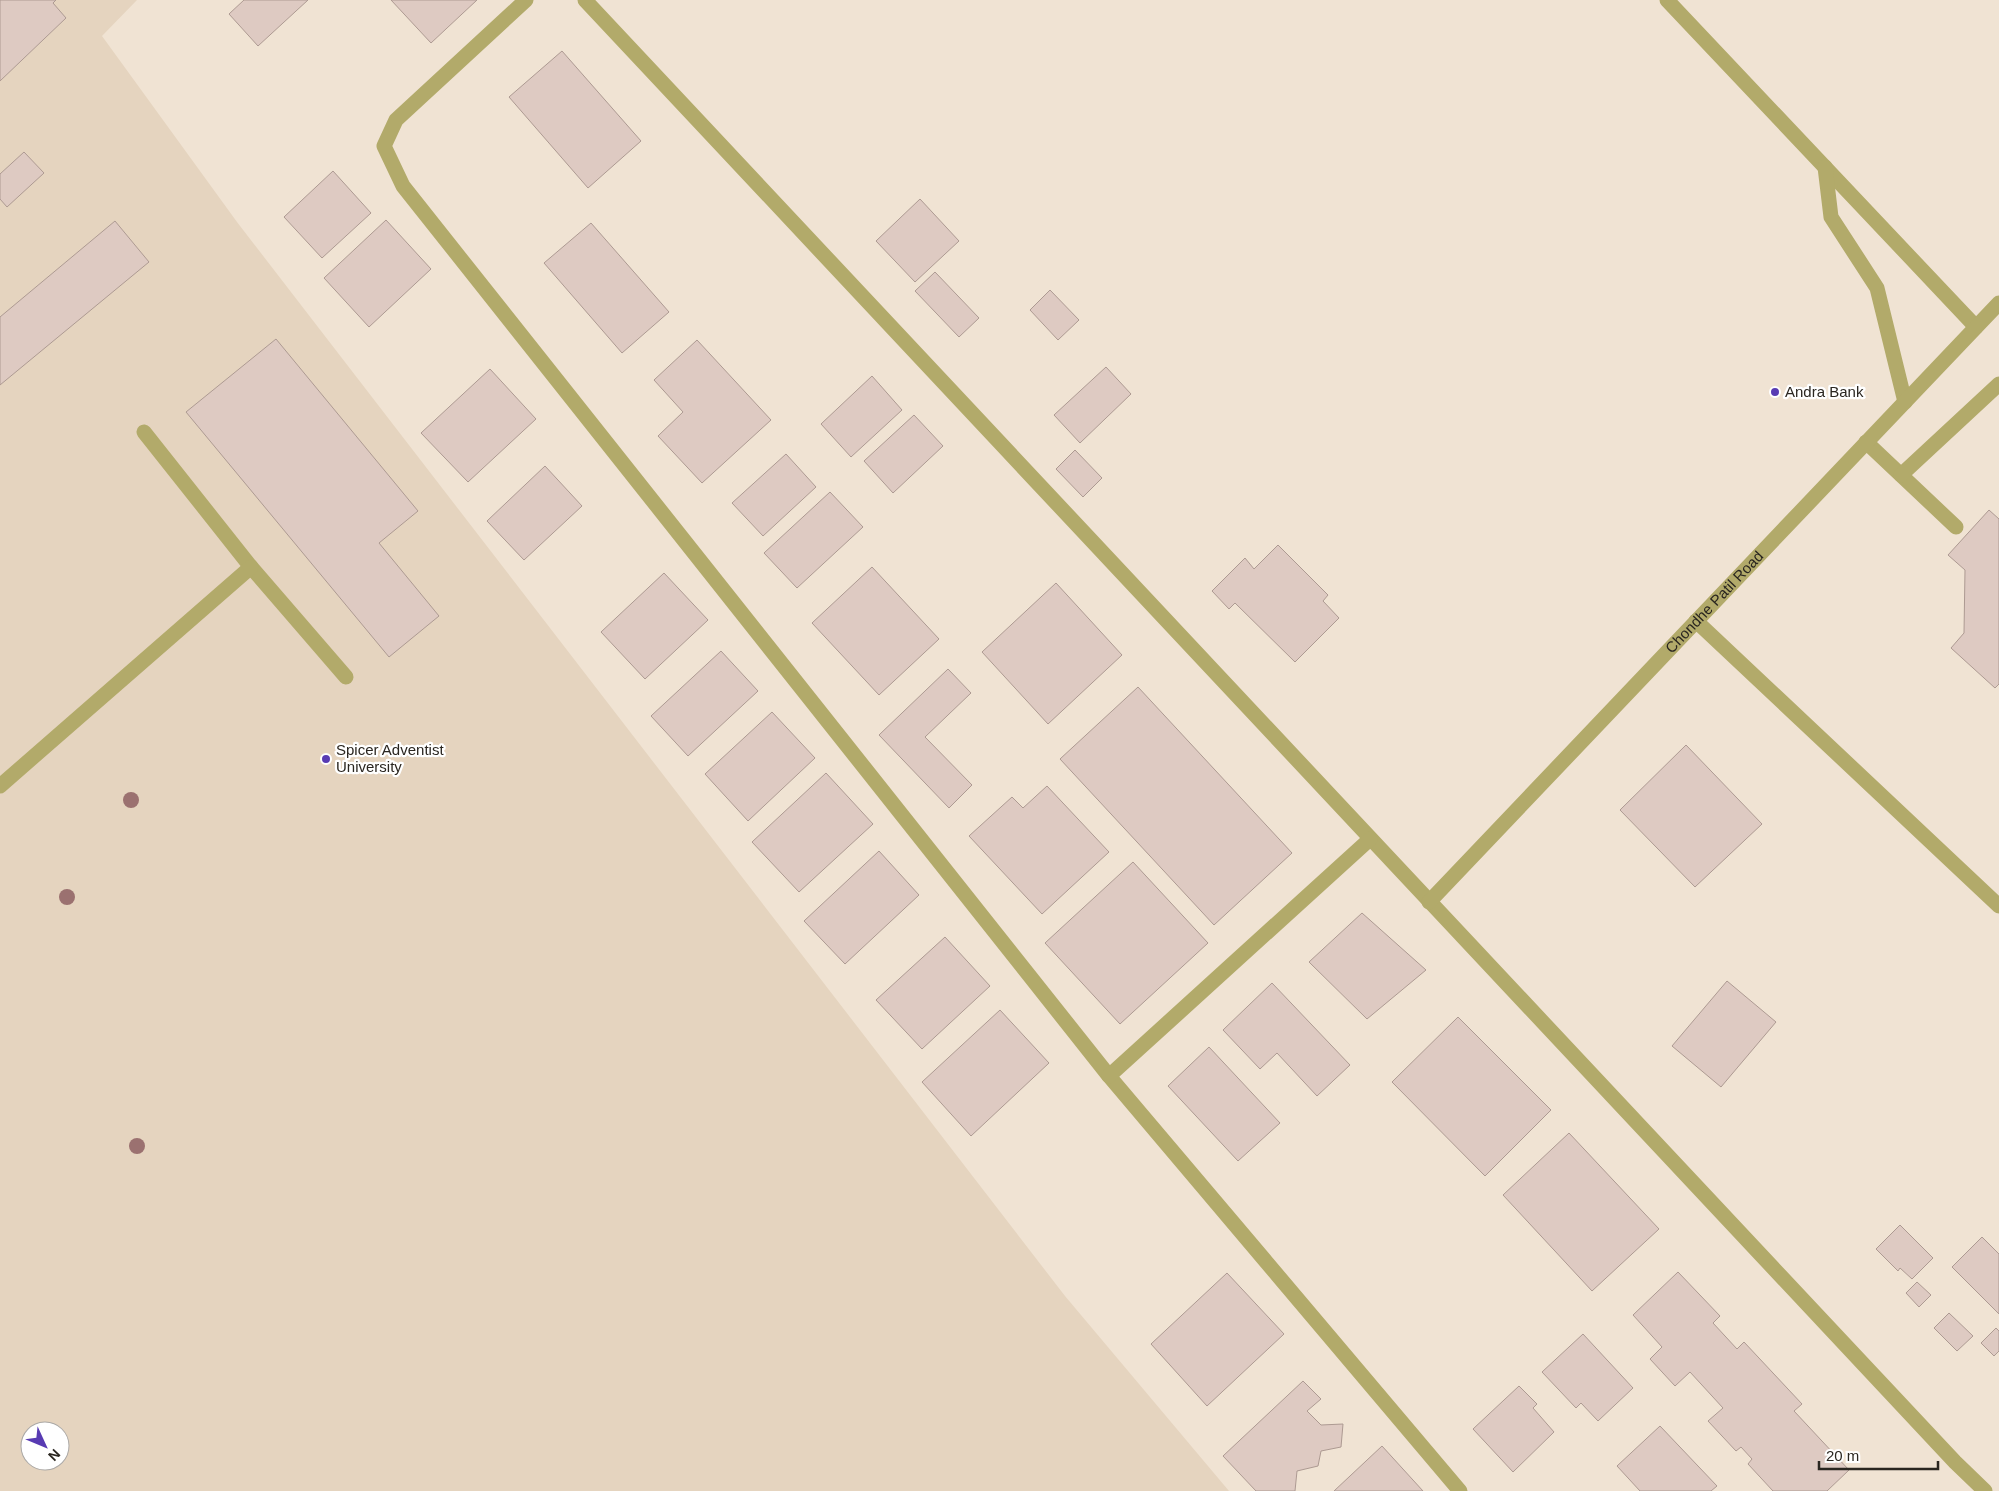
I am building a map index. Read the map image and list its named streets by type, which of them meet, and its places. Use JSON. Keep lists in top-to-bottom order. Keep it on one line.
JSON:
{"streets":{"street":["Chondhe Patil Road"]},"places":["Andra Bank","Spicer Adventist University"],"scale_bar":"20 m","north":"bottom right"}
